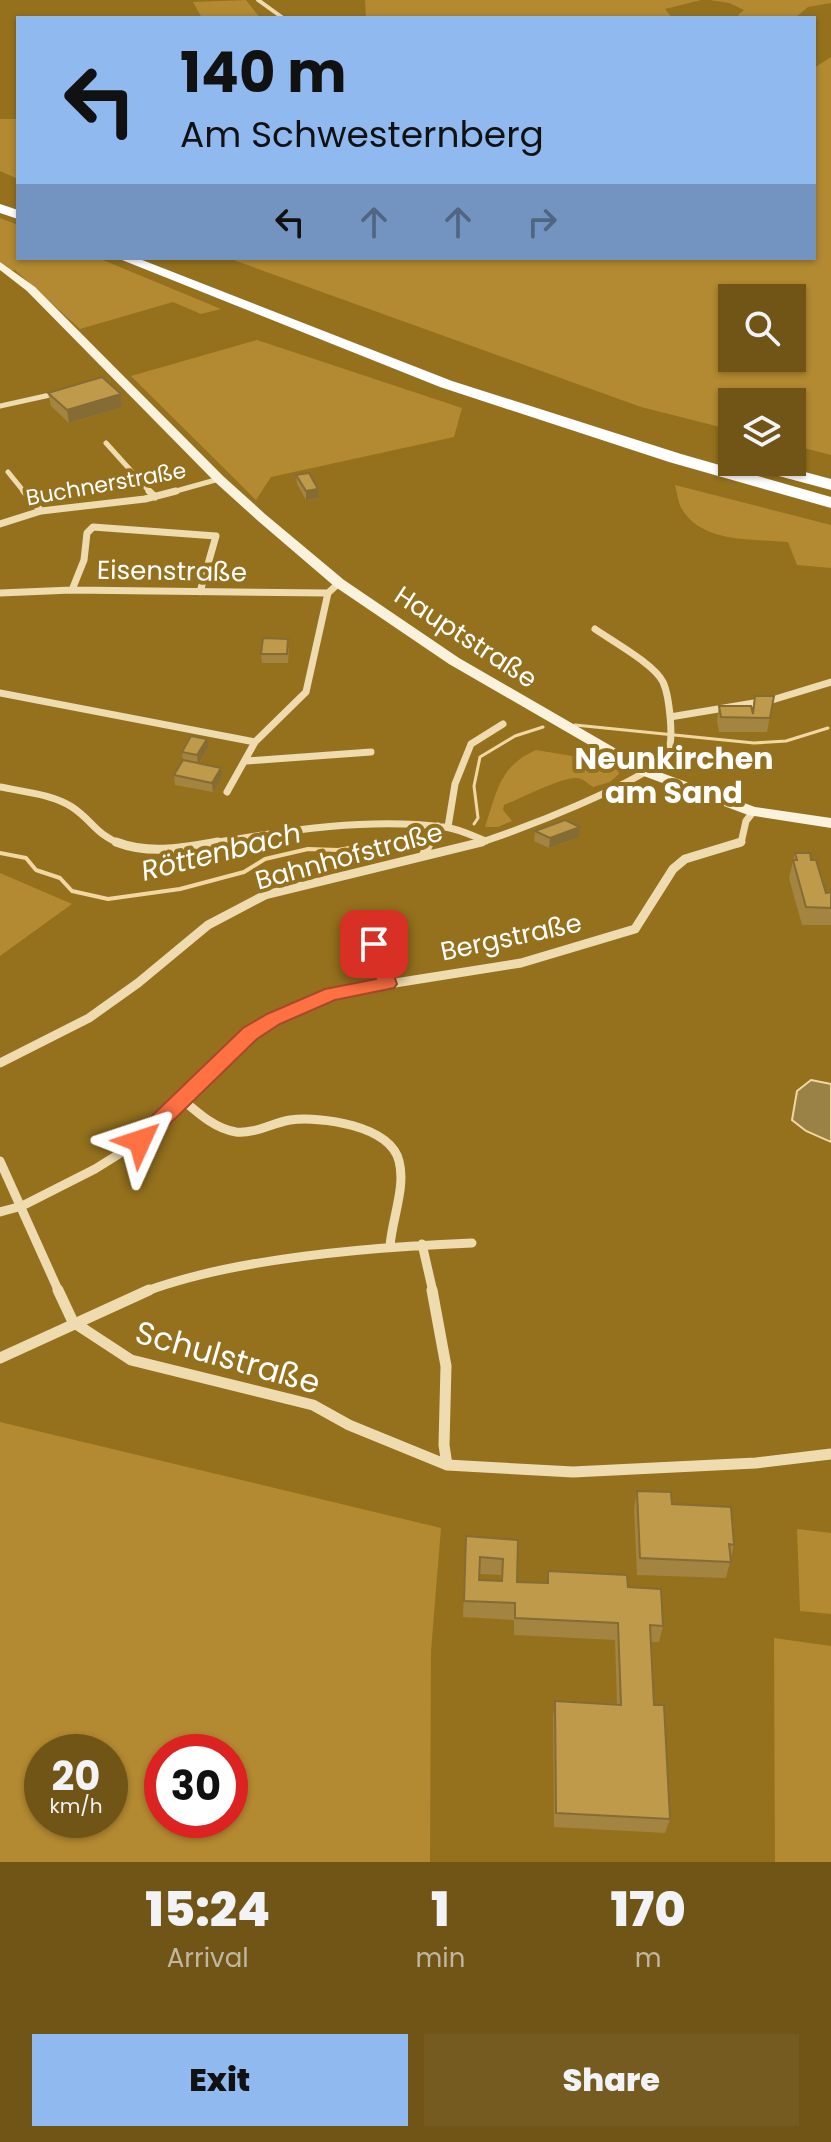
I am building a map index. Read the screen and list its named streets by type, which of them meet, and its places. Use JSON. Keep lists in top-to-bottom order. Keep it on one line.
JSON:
{"streets":{"main road":["Hauptstraße"],"street":["Buchnerstraße","Eisenstraße","Bahnhofstraße","Bergstraße","Schulstraße"]},"crossings":[["Buchnerstraße","Hauptstraße"],["Hauptstraße","Bahnhofstraße"],["Hauptstraße","Bergstraße"]],"districts":["Neunkirchen am Sand"],"water":["Röttenbach"],"page":{"turn":["140 m","Am Schwesternberg"],"speed":"20 km/h","limit":"30","eta":["15:24","Arrival","1","min","170","m"],"buttons":["Exit","Share"]}}
